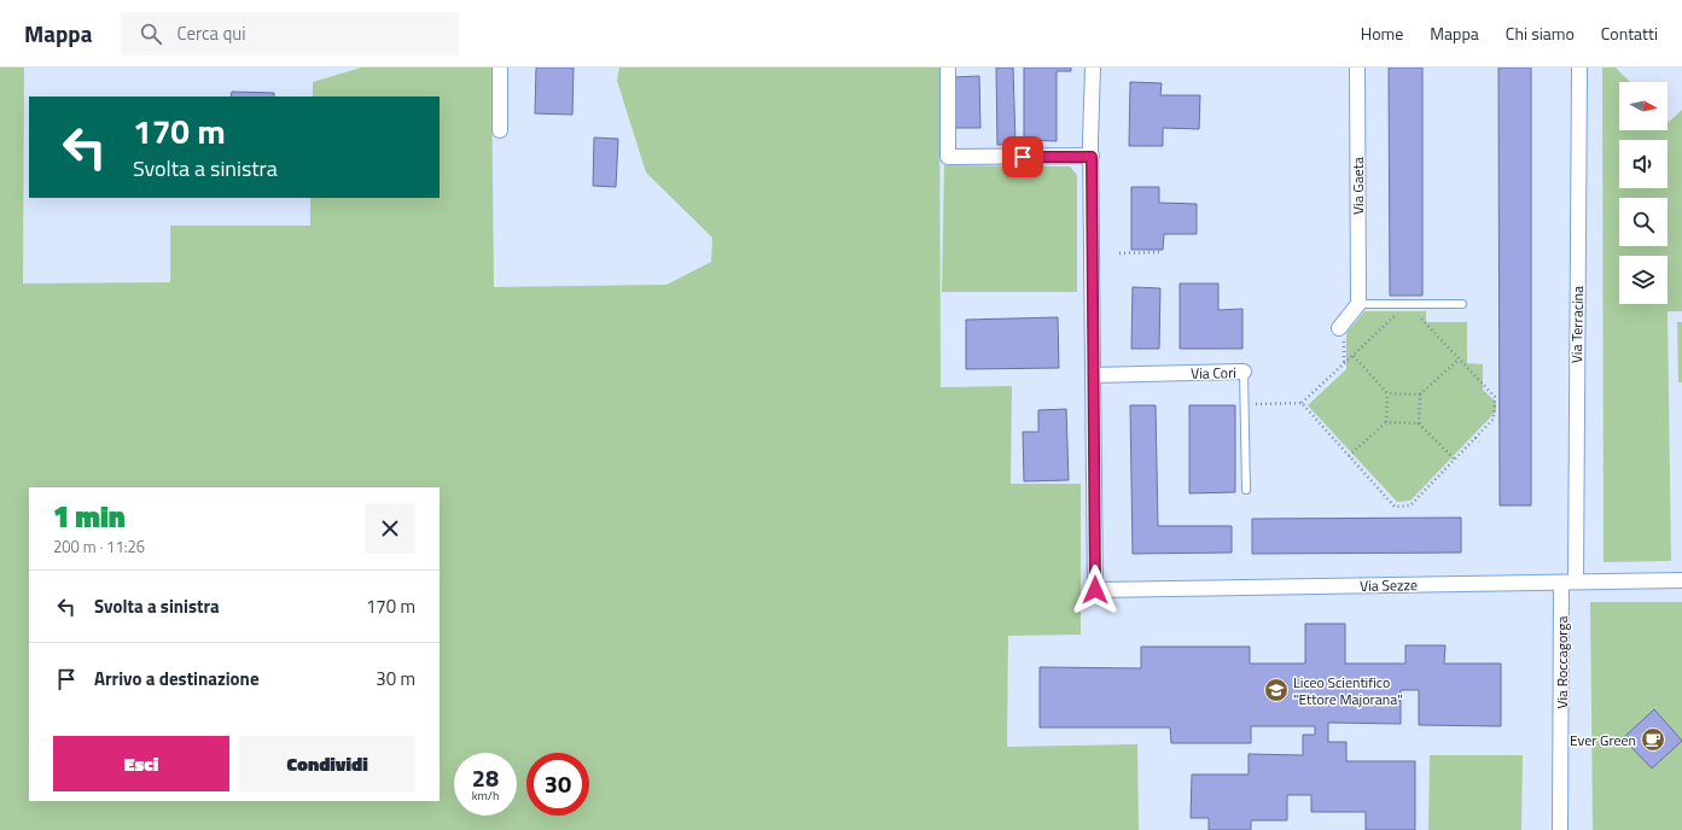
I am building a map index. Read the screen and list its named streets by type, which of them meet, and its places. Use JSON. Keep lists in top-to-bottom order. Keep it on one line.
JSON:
{"streets":{"street":["Via Gaeta","Via Terracina","Via Cori","Via Sezze","Via Roccagorga"]},"crossings":[["Via Terracina","Via Sezze"],["Via Terracina","Via Roccagorga"],["Via Cori","Via Sezze"],["Via Sezze","Via Roccagorga"]],"places":{"school or university":["Liceo Scientifico \"Ettore Majorana\""],"cafe":["Ever Green"]},"north":"right","page":{"header":"Mappa","search":"Cerca qui","nav":["Home","Mappa","Chi siamo","Contatti"],"turn":["170 m","Svolta a sinistra"],"heading":["1 min","200 m · 11:26"],"list":[{"name":"Svolta a sinistra","value":"170 m"},{"name":"Arrivo a destinazione","value":"30 m"}],"buttons":["Esci","Condividi"],"speed":"28 km/h","limit":"30"}}
